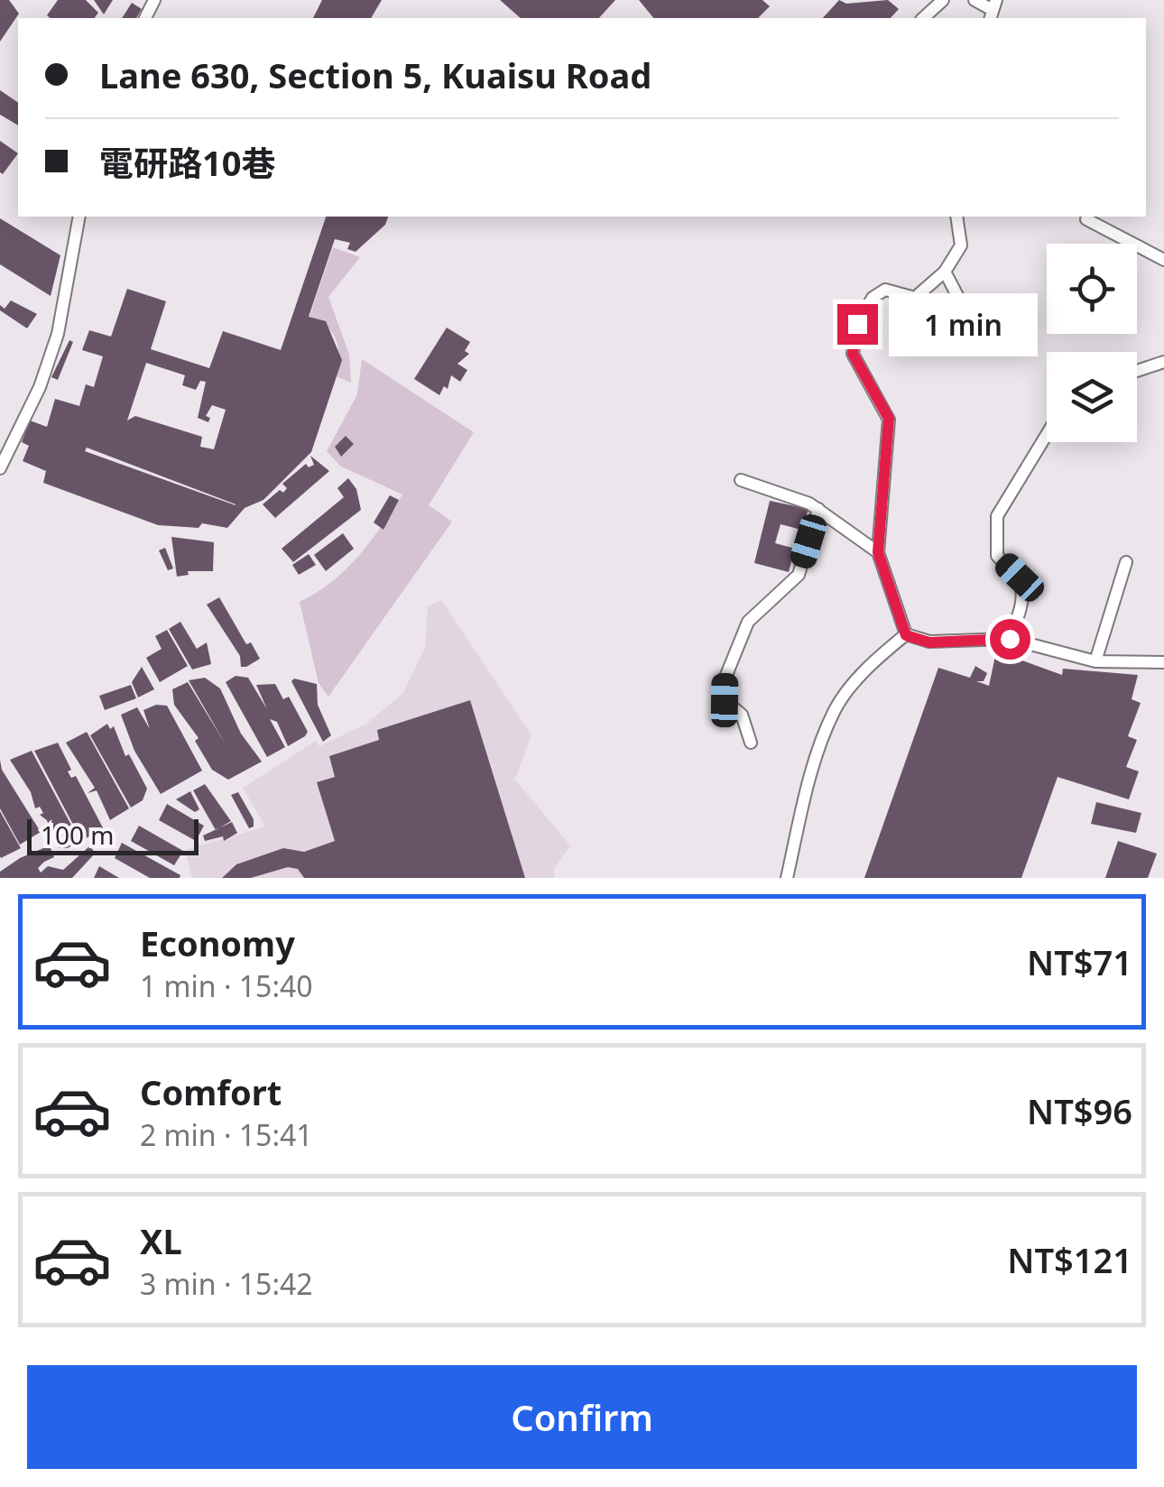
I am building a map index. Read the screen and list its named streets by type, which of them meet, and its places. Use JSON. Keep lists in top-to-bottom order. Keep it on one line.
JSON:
{"scale_bar":"100 m","page":{"banner":["Lane 630, Section 5, Kuaisu Road","電研路10巷"],"bubble":"1 min","scale":"100 m","list":[{"name":"Economy","note":"1 min · 15:40","value":"NT$71"},{"name":"Comfort","note":"2 min · 15:41","value":"NT$96"},{"name":"XL","note":"3 min · 15:42","value":"NT$121"}],"buttons":"Confirm"}}
